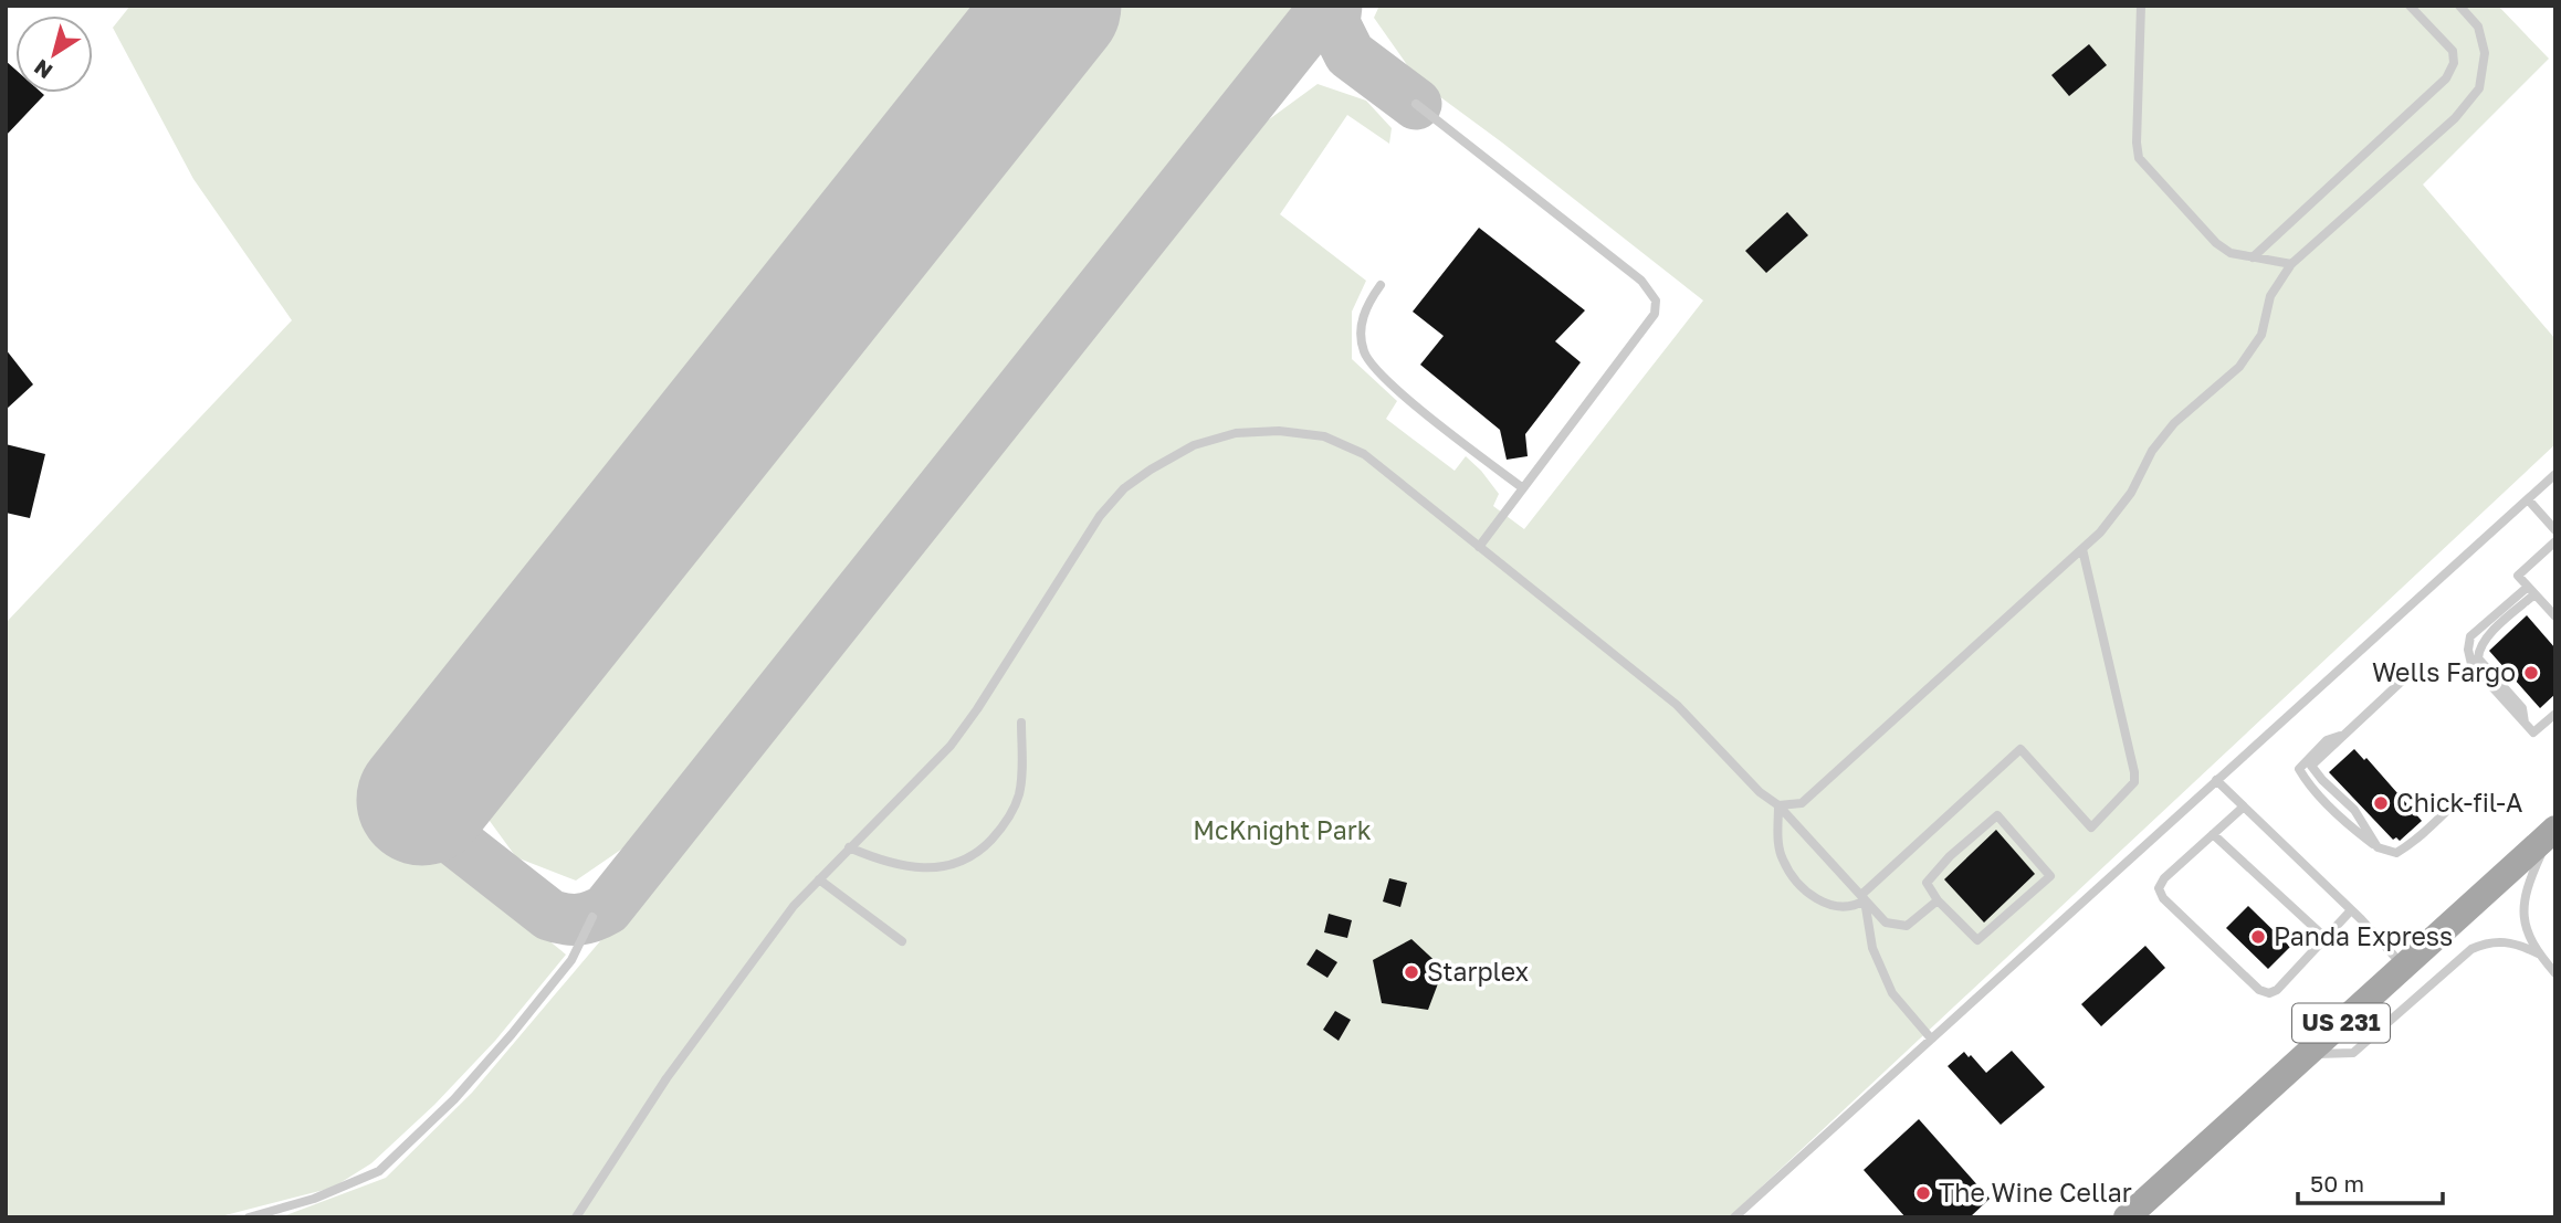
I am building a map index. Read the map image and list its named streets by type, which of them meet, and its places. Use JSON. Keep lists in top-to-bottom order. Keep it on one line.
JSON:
{"streets":{"main road":["US 231"]},"parks":["McKnight Park"],"places":["Wells Fargo","Chick-fil-A","Panda Express","Starplex","The Wine Cellar"],"scale_bar":"50 m","north":"bottom left"}
